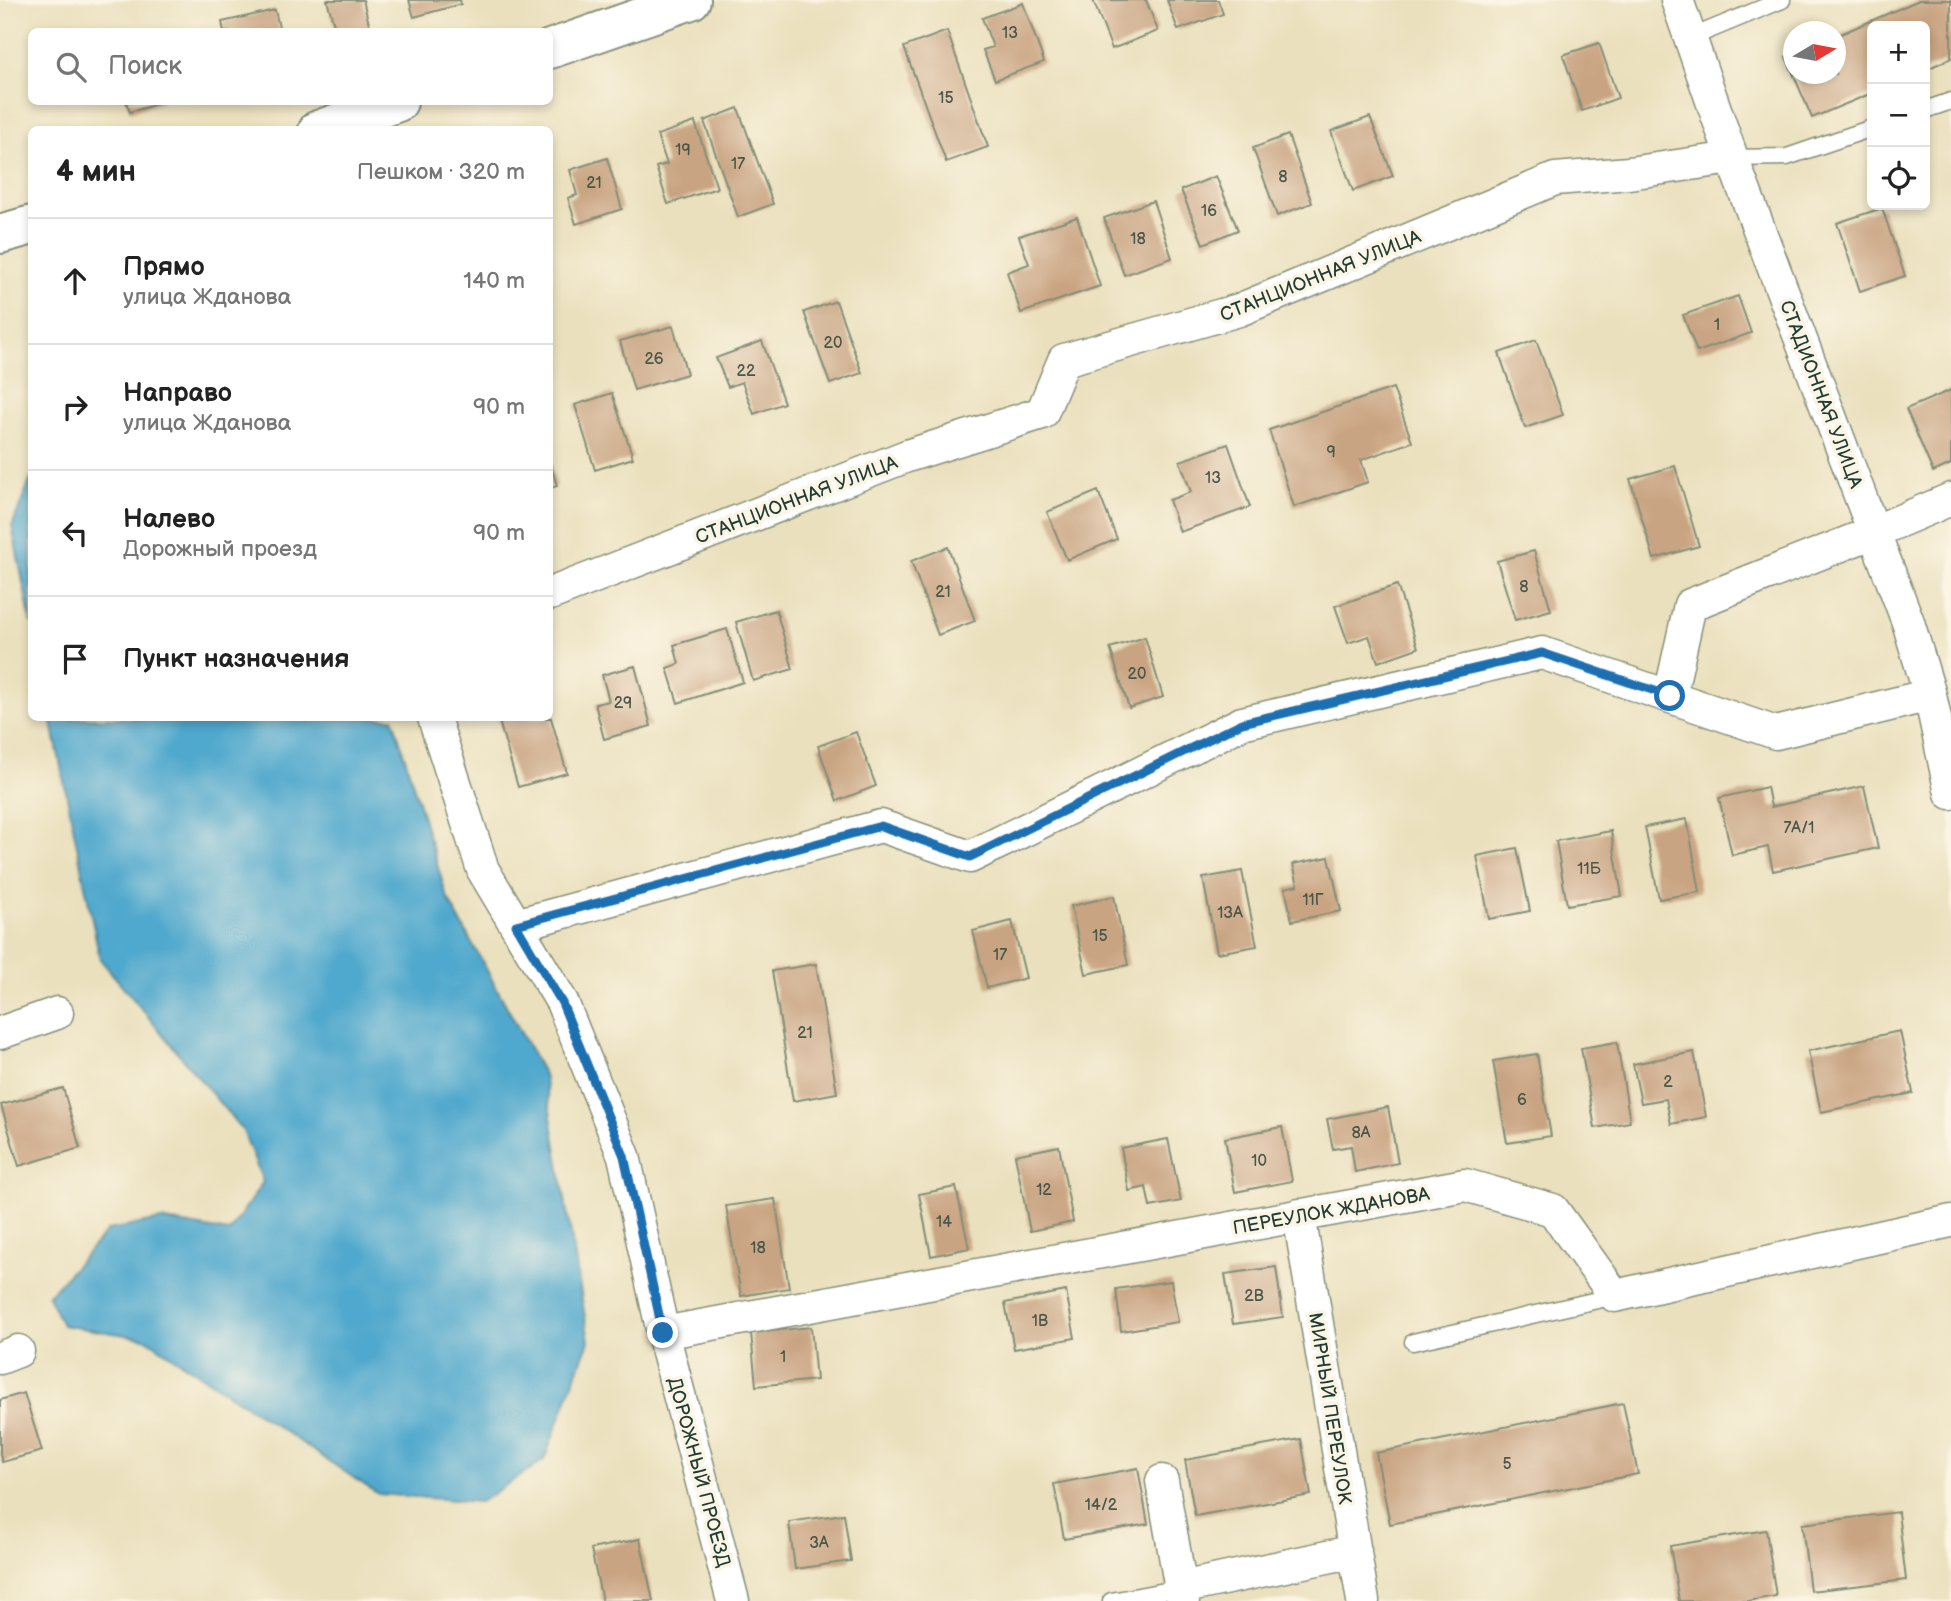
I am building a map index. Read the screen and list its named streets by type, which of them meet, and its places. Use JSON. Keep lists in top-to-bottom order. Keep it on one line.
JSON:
{"streets":{"street":["СТАНЦИОННАЯ УЛИЦА","СТАДИОННАЯ УЛИЦА","ПЕРЕУЛОК ЖДАНОВА","МИРНЫЙ ПЕРЕУЛОК","ДОРОЖНЫЙ ПРОЕЗД"]},"crossings":[["СТАНЦИОННАЯ УЛИЦА","СТАДИОННАЯ УЛИЦА"],["ПЕРЕУЛОК ЖДАНОВА","МИРНЫЙ ПЕРЕУЛОК"],["ПЕРЕУЛОК ЖДАНОВА","ДОРОЖНЫЙ ПРОЕЗД"]],"house_numbers":["13","15","19","17","8","21","16","18","1","20","26","22","9","13","8","21","20","29","7А/1","11Б","11Г","13А","15","17","21","2","6","8А","10","12","14","18","2В","1В","1","5","14/2","3А"],"north":"right","page":{"map_buttons":["+","−"],"search":"Поиск","heading":["4 мин","Пешком · 320 m"],"list":[["Прямо","улица Жданова","140 m"],["Направо","улица Жданова","90 m"],["Налево","Дорожный проезд","90 m"],"Пункт назначения"]}}
